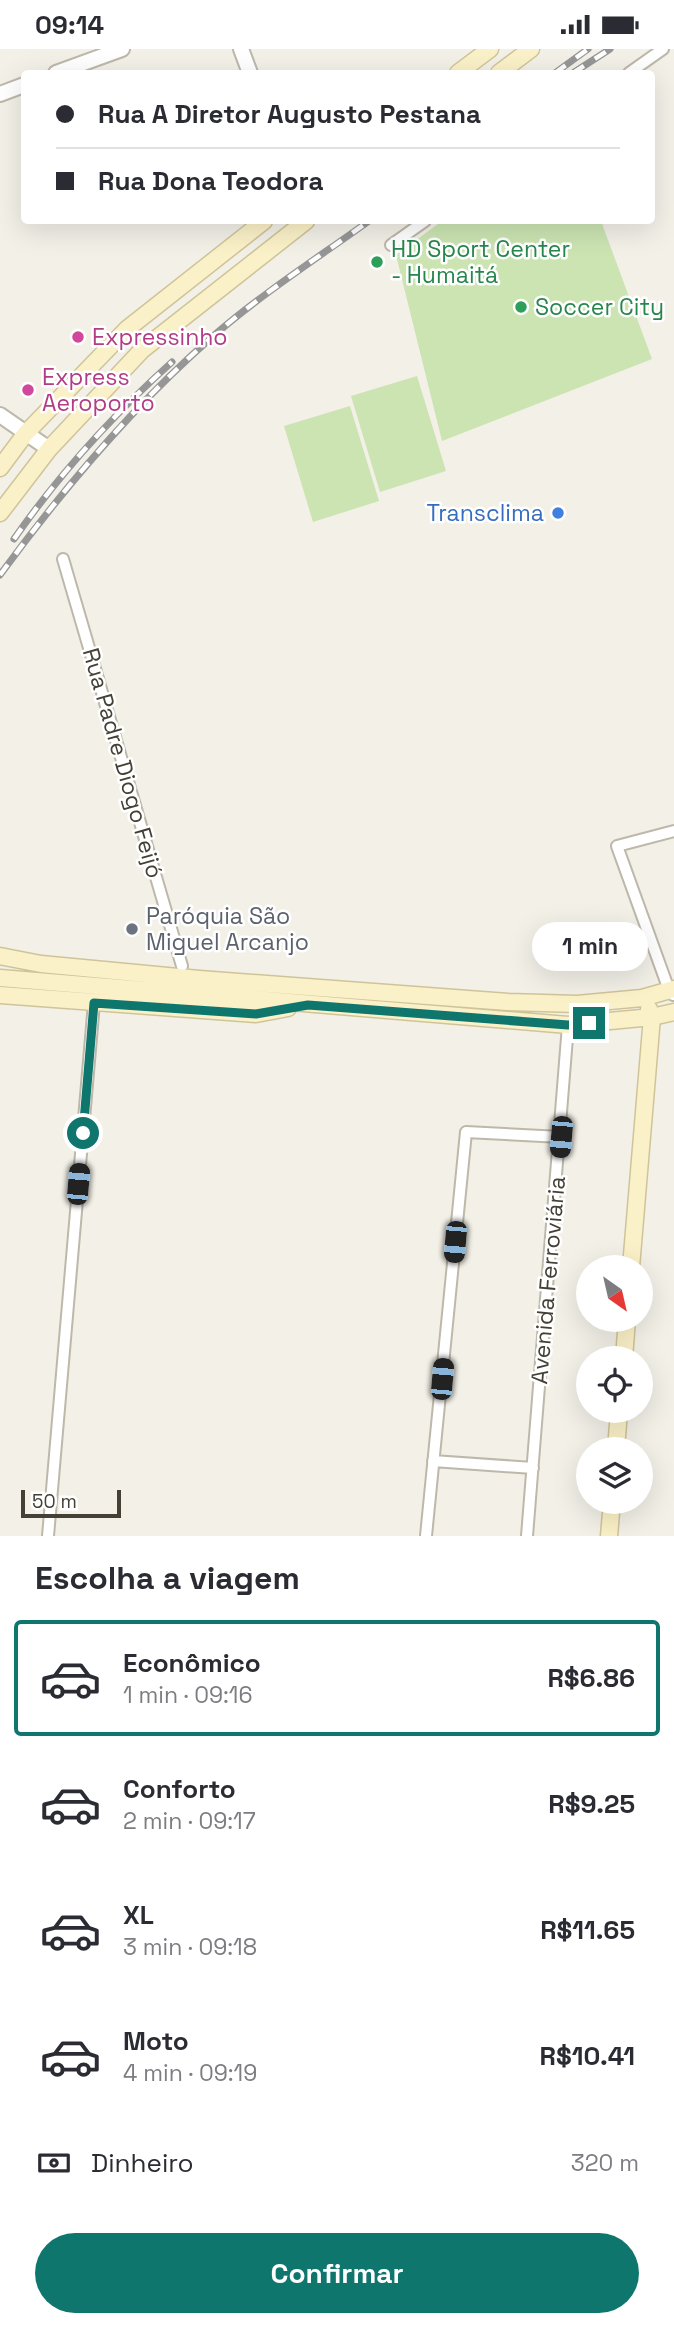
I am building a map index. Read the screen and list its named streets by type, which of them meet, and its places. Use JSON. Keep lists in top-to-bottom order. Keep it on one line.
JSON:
{"streets":{"street":["Rua Padre Diogo Feijó","Avenida Ferroviária"]},"places":["HD Sport Center - Humaitá","Soccer City","Expressinho","Express Aeroporto","Transclima","Paróquia São Miguel Arcanjo"],"scale_bar":"50 m","north":"bottom right","page":{"status":"09:14","banner":["Rua A Diretor Augusto Pestana","Rua Dona Teodora"],"bubble":"1 min","scale":"50 m","heading":"Escolha a viagem","list":[{"name":"Econômico","note":"1 min · 09:16","value":"R$6.86"},{"name":"Conforto","note":"2 min · 09:17","value":"R$9.25"},{"name":"XL","note":"3 min · 09:18","value":"R$11.65"},{"name":"Moto","note":"4 min · 09:19","value":"R$10.41"}],"pay":["Dinheiro","320 m"],"buttons":"Confirmar"}}
